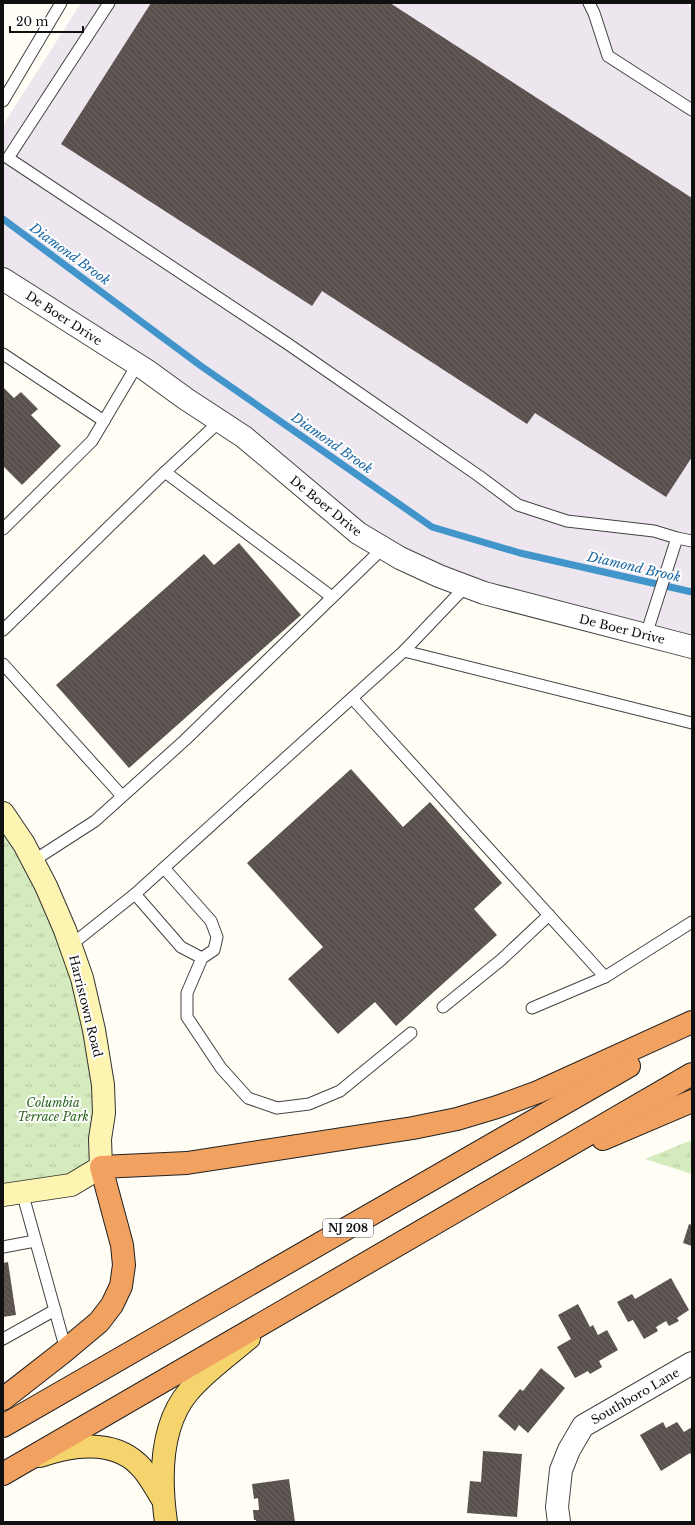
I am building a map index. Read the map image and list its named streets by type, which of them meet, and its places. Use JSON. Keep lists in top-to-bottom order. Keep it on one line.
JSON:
{"streets":{"highway":["NJ 208"],"street":["De Boer Drive","Harristown Road","Southboro Lane"]},"water":["Diamond Brook"],"parks":["Columbia Terrace Park"],"scale_bar":"20 m"}
